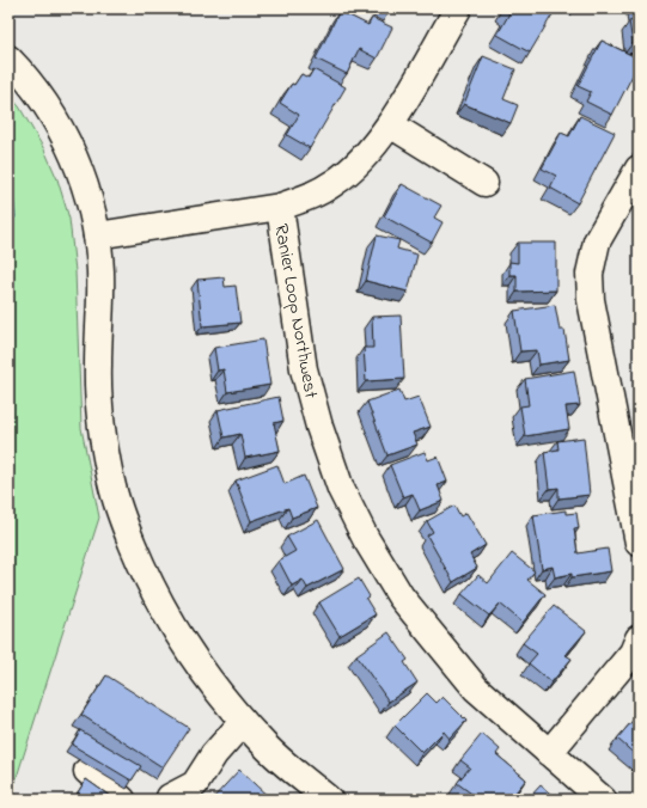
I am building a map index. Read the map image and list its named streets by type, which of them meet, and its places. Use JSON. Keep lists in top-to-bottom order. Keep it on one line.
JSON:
{"streets":{"street":["Ranier Loop Northwest"]}}
